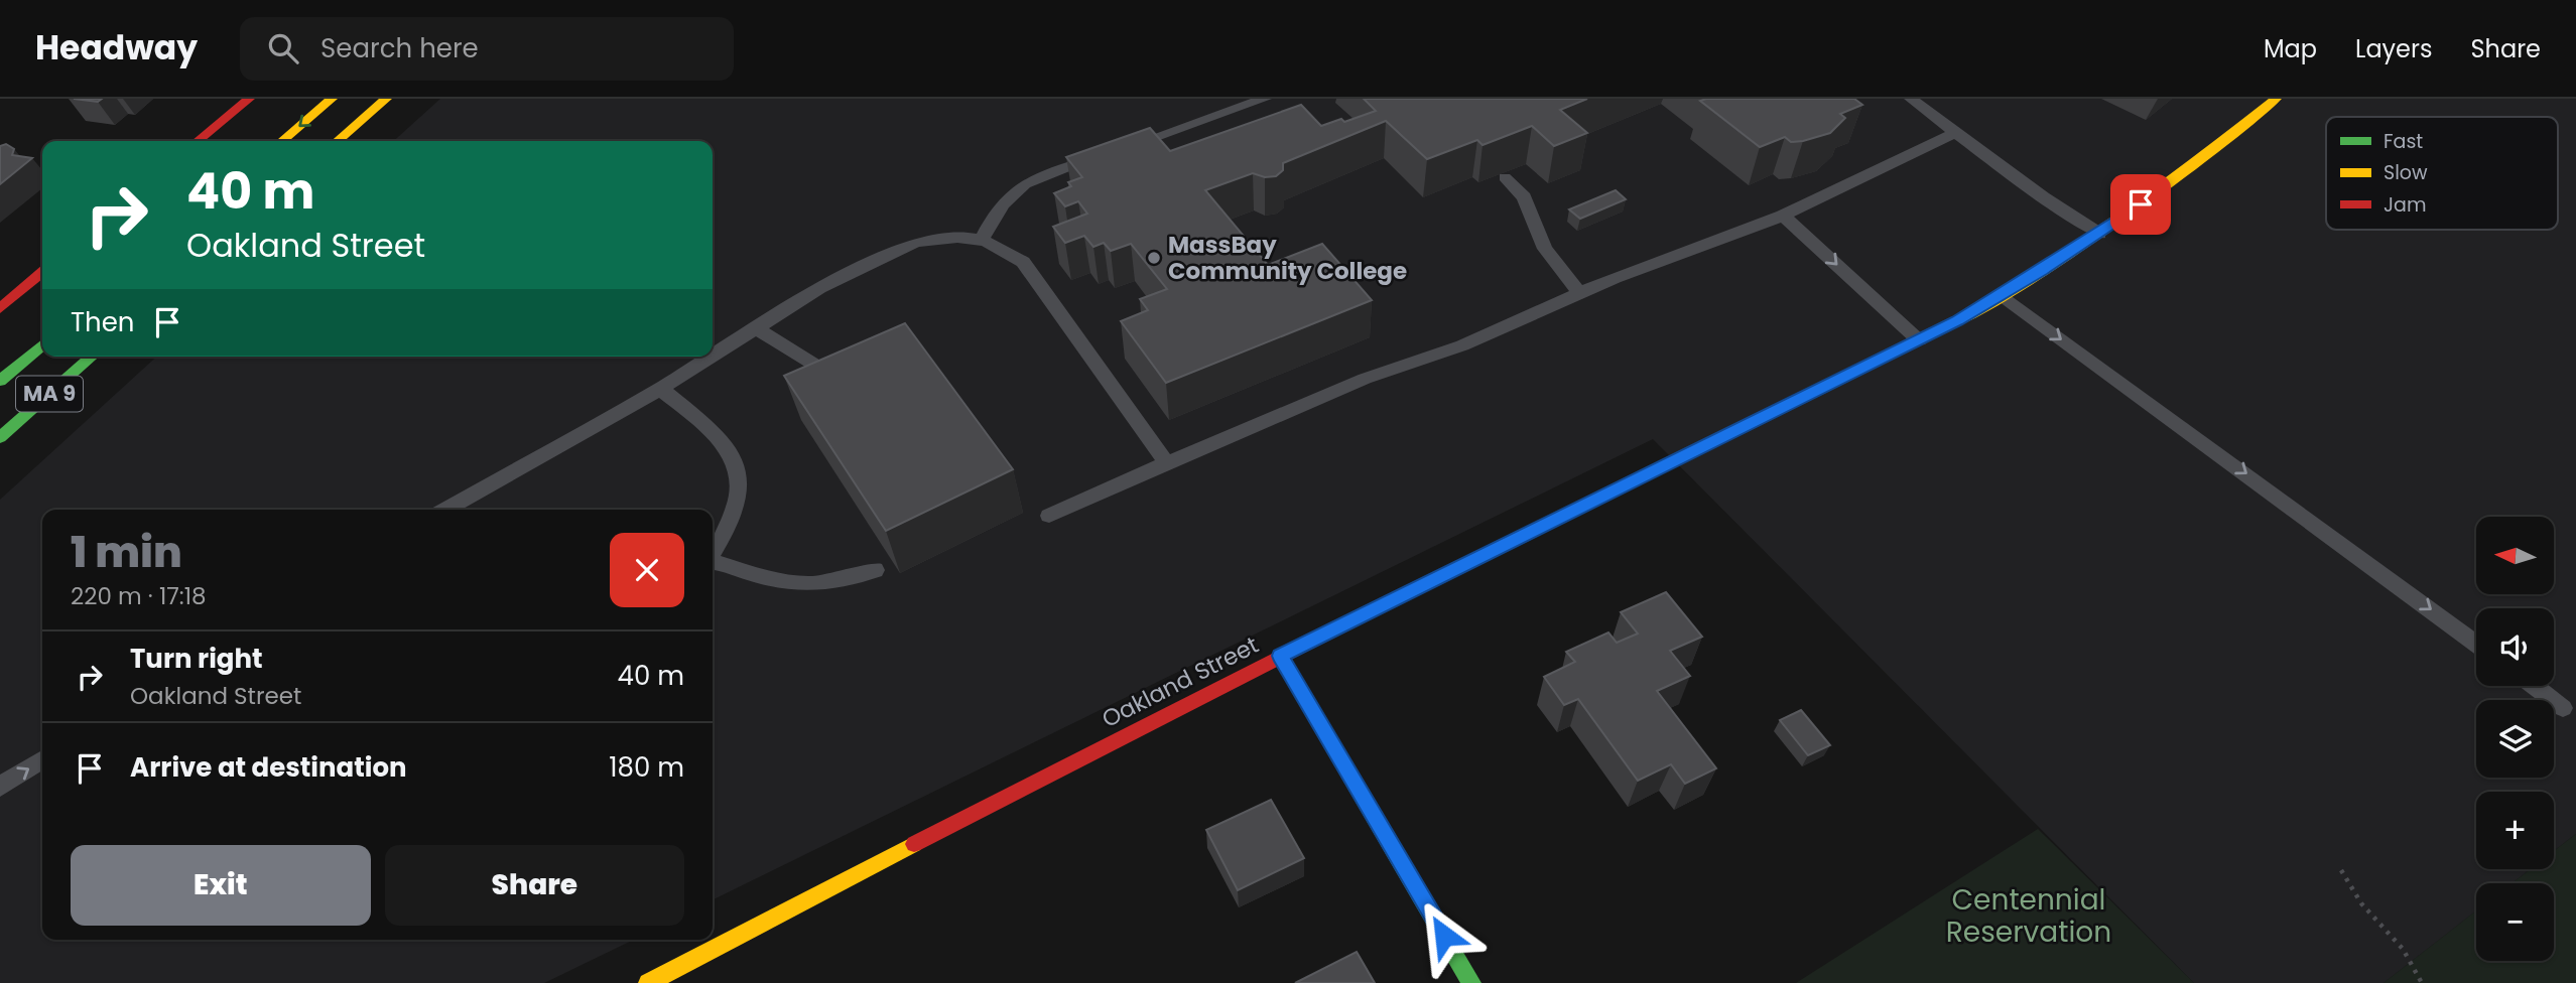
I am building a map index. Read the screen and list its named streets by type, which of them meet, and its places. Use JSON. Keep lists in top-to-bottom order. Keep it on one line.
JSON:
{"streets":{"main road":["MA 9","Oakland Street"]},"parks":["Centennial Reservation"],"places":["MassBay Community College"],"legend":["Fast","Slow","Jam"],"north":"left","page":{"header":"Headway","search":"Search here","nav":["Map","Layers","Share"],"turn":["40 m","Oakland Street"],"then":"Then","heading":["1 min","220 m · 17:18"],"map_buttons":["+","−"],"list":[{"name":"Turn right","note":"Oakland Street","value":"40 m"},{"name":"Arrive at destination","value":"180 m"}],"buttons":["Exit","Share"]}}
